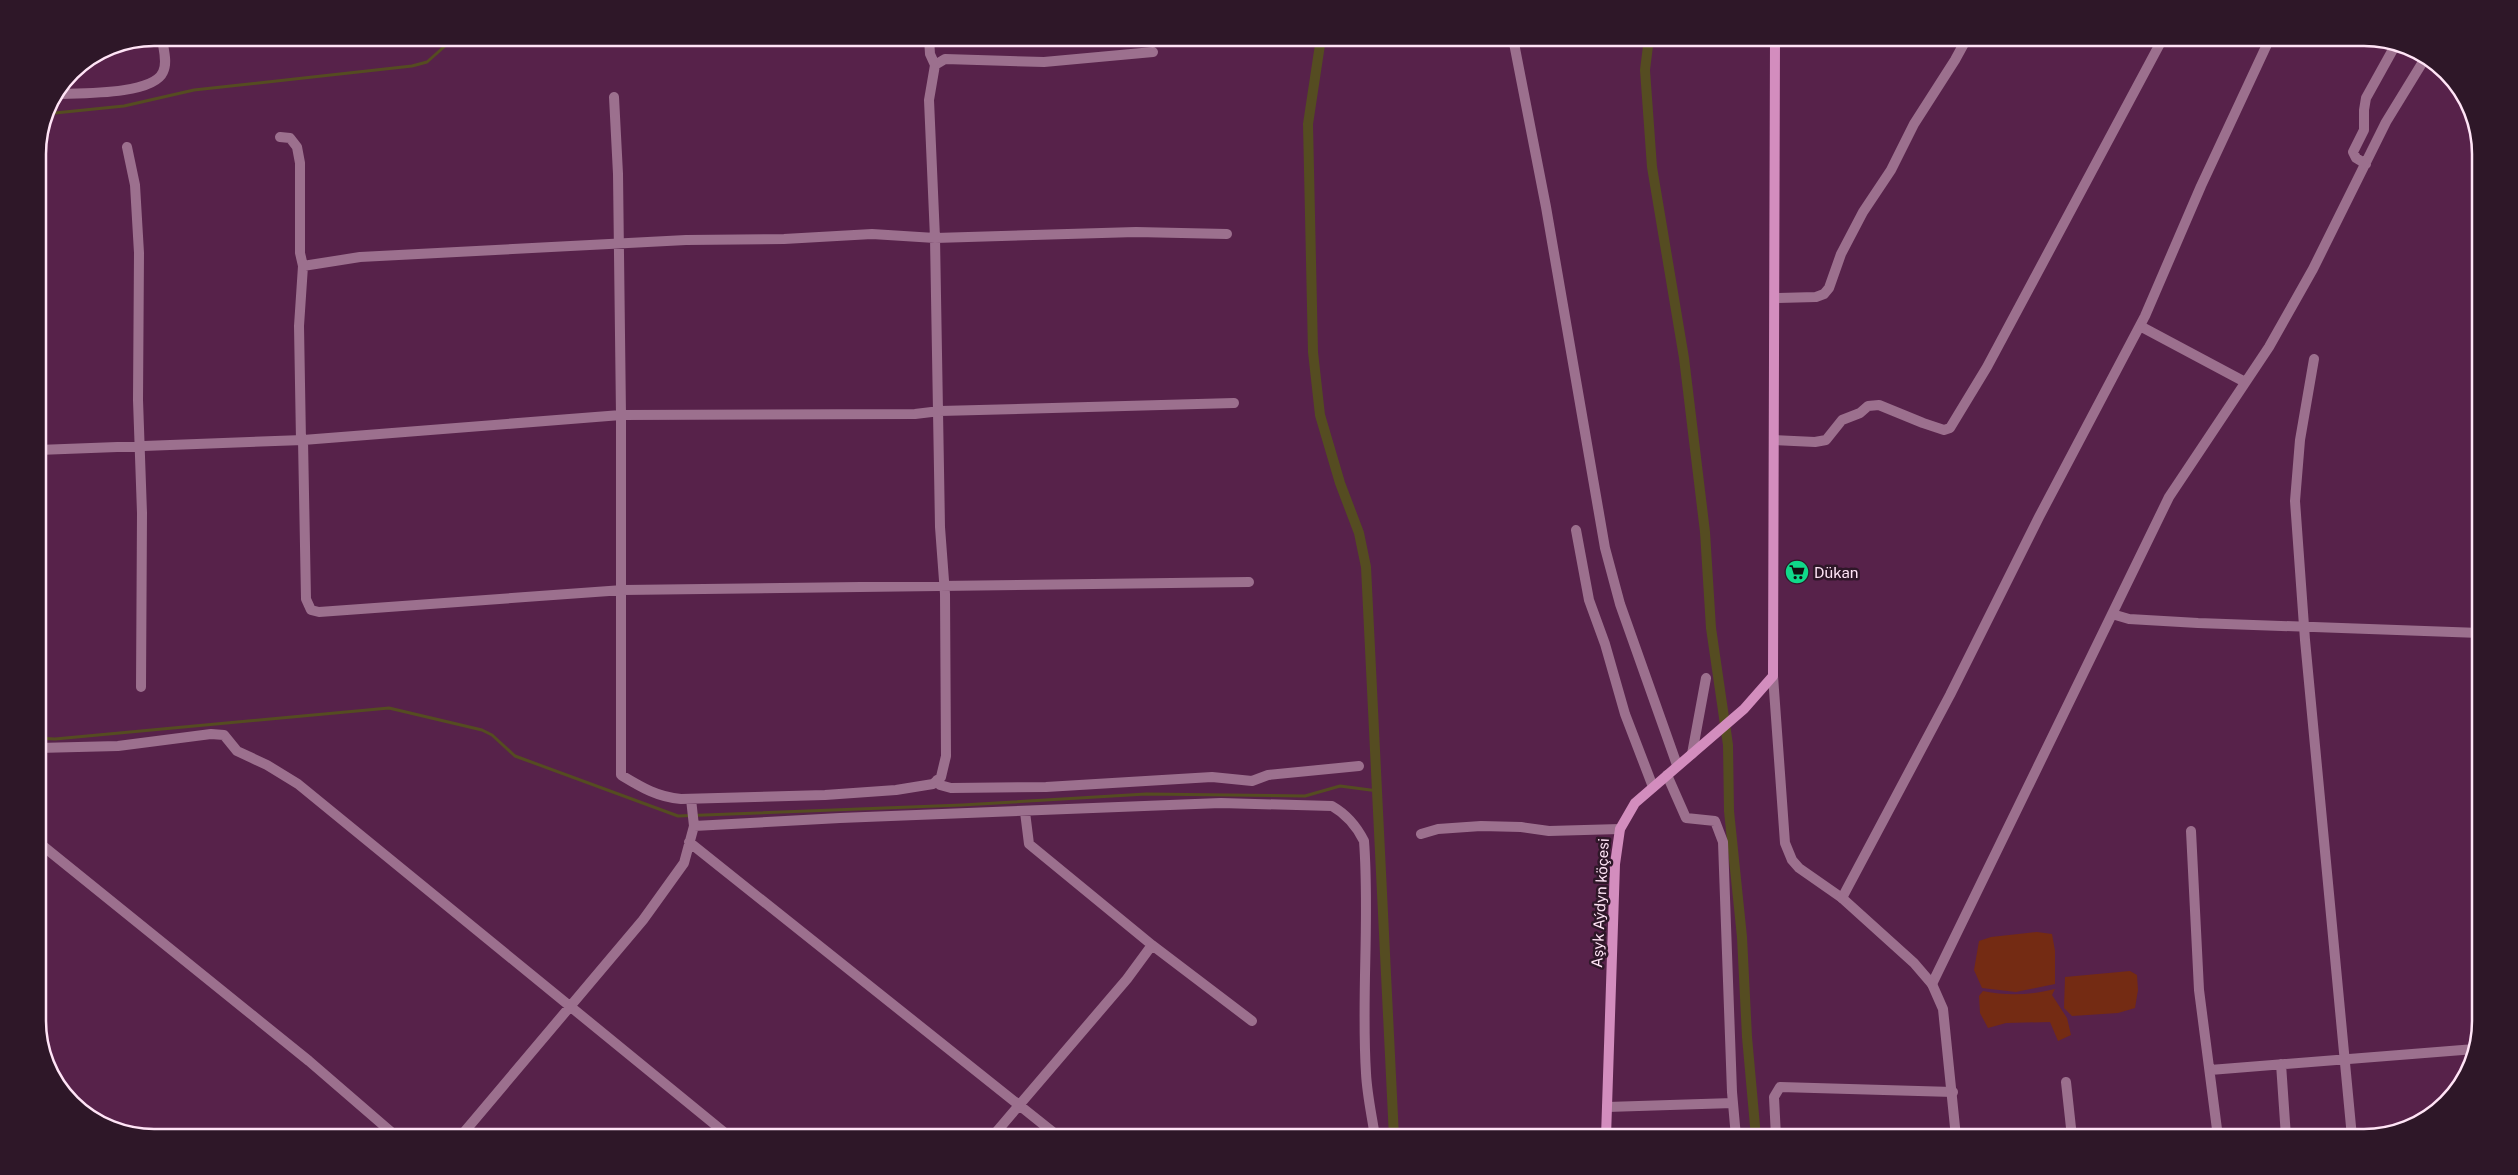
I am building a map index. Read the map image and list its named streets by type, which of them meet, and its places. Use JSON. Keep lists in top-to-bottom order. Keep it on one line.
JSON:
{"streets":{"main road":["Aşyk Aýdyn köçesi"]},"places":{"supermarket":["Dükan"]}}
